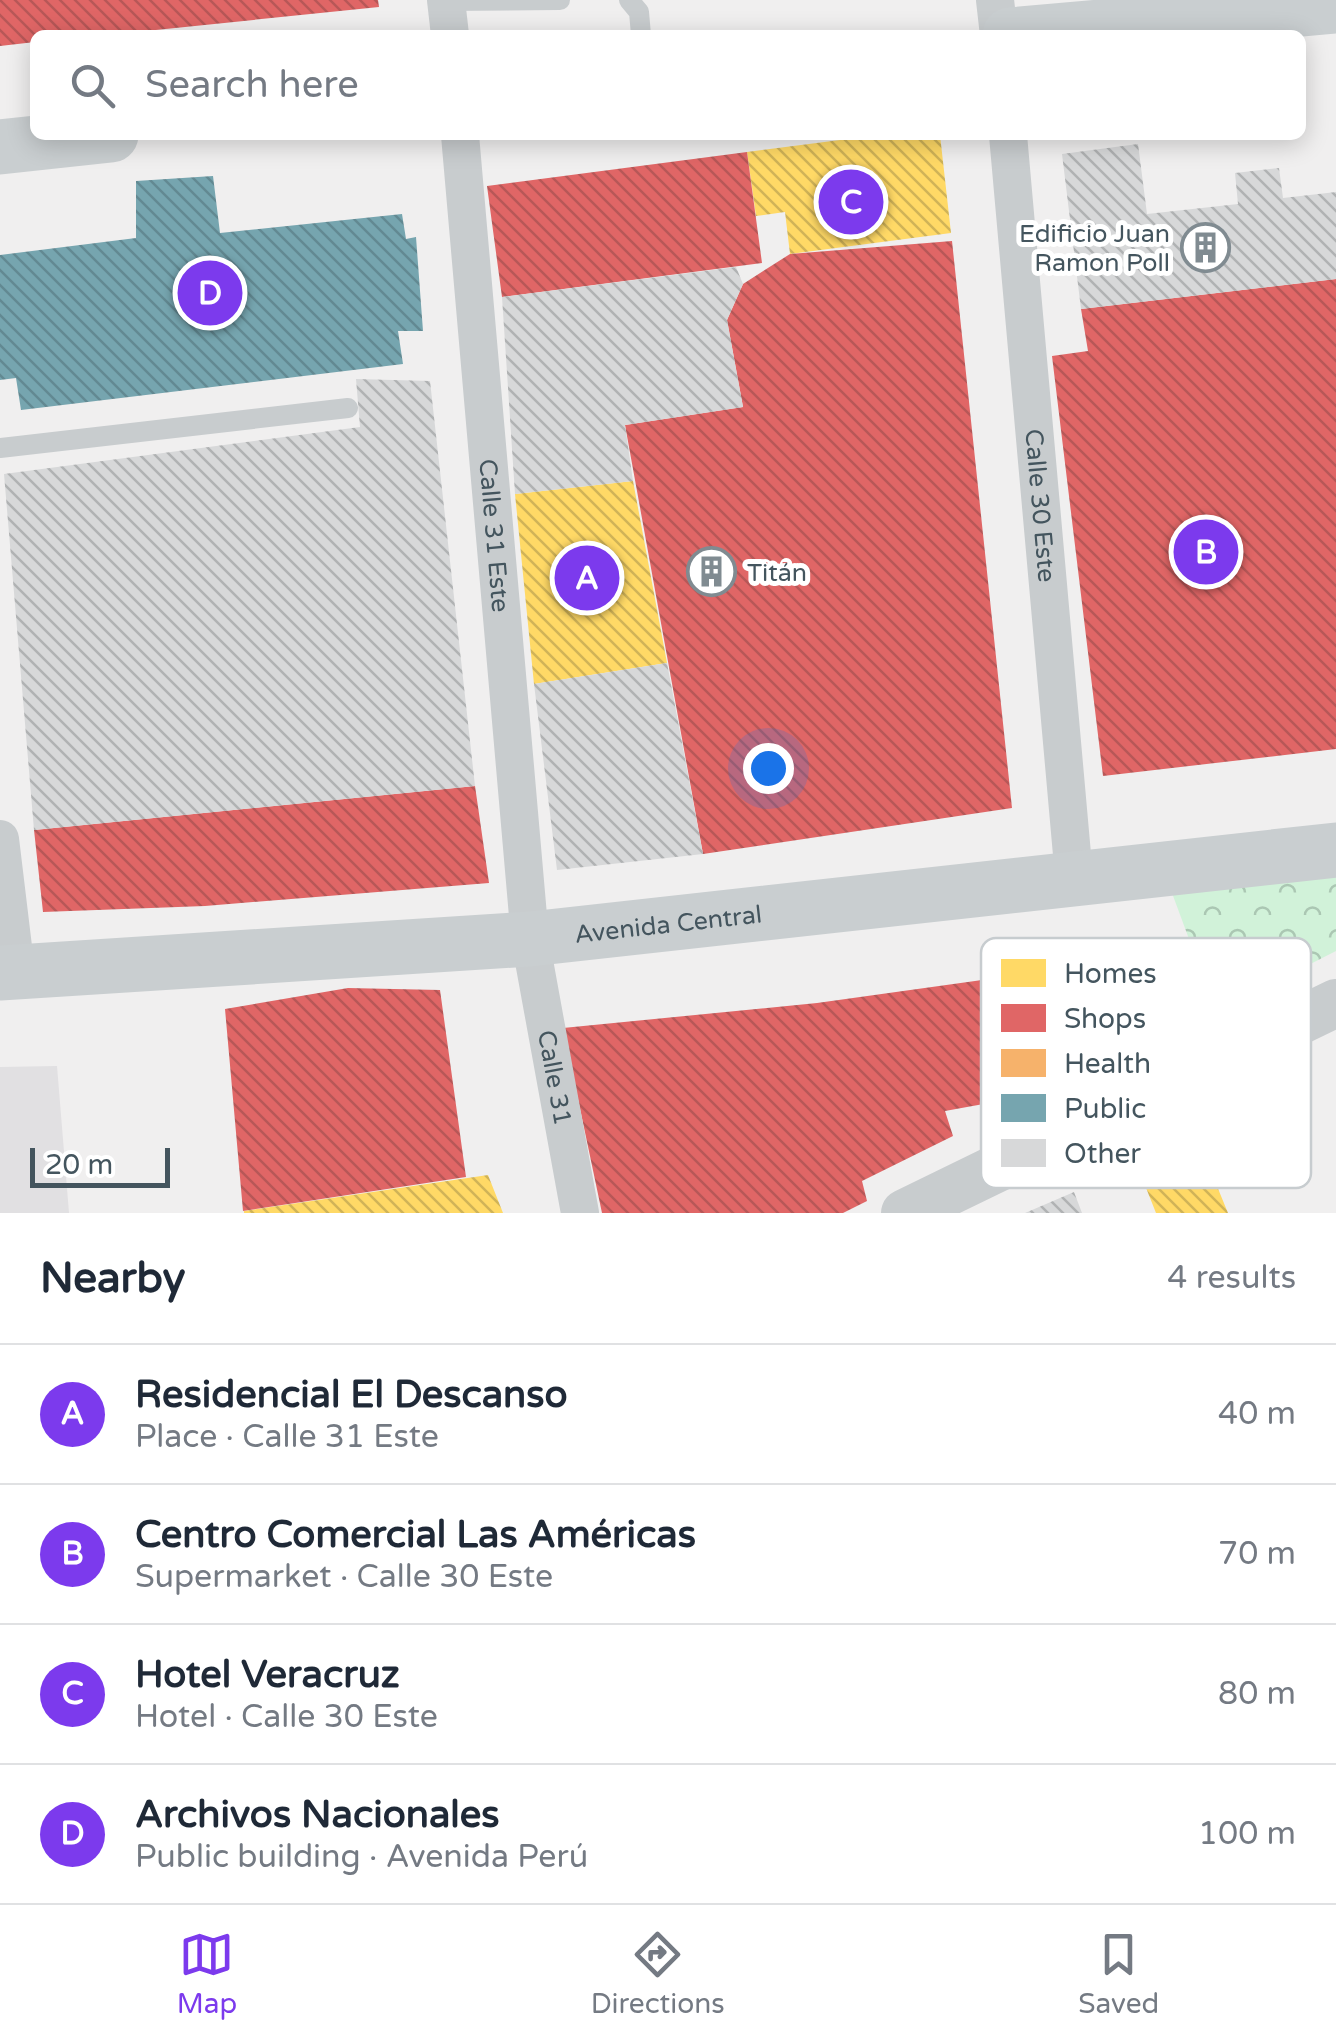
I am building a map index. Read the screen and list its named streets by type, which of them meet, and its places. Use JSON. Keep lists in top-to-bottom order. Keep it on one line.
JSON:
{"streets":{"main road":["Avenida Central"],"street":["Calle 30 Este","Calle 31 Este","Calle 31"]},"crossings":[["Calle 30 Este","Avenida Central"],["Calle 31 Este","Avenida Central"],["Calle 31 Este","Calle 31"],["Avenida Central","Calle 31"]],"places":{"building":["Edificio Juan Ramon Poll","Titán"]},"legend":["Homes","Shops","Health","Public","Other"],"scale_bar":"20 m","page":{"search":"Search here","pins":["C","D","B","A"],"scale":"20 m","heading":["Nearby","4 results"],"list":[{"mark":"A","name":"Residencial El Descanso","note":"Place · Calle 31 Este","value":"40 m"},{"mark":"B","name":"Centro Comercial Las Américas","note":"Supermarket · Calle 30 Este","value":"70 m"},{"mark":"C","name":"Hotel Veracruz","note":"Hotel · Calle 30 Este","value":"80 m"},{"mark":"D","name":"Archivos Nacionales","note":"Public building · Avenida Perú","value":"100 m"}],"nav":["Map","Directions","Saved"]}}
